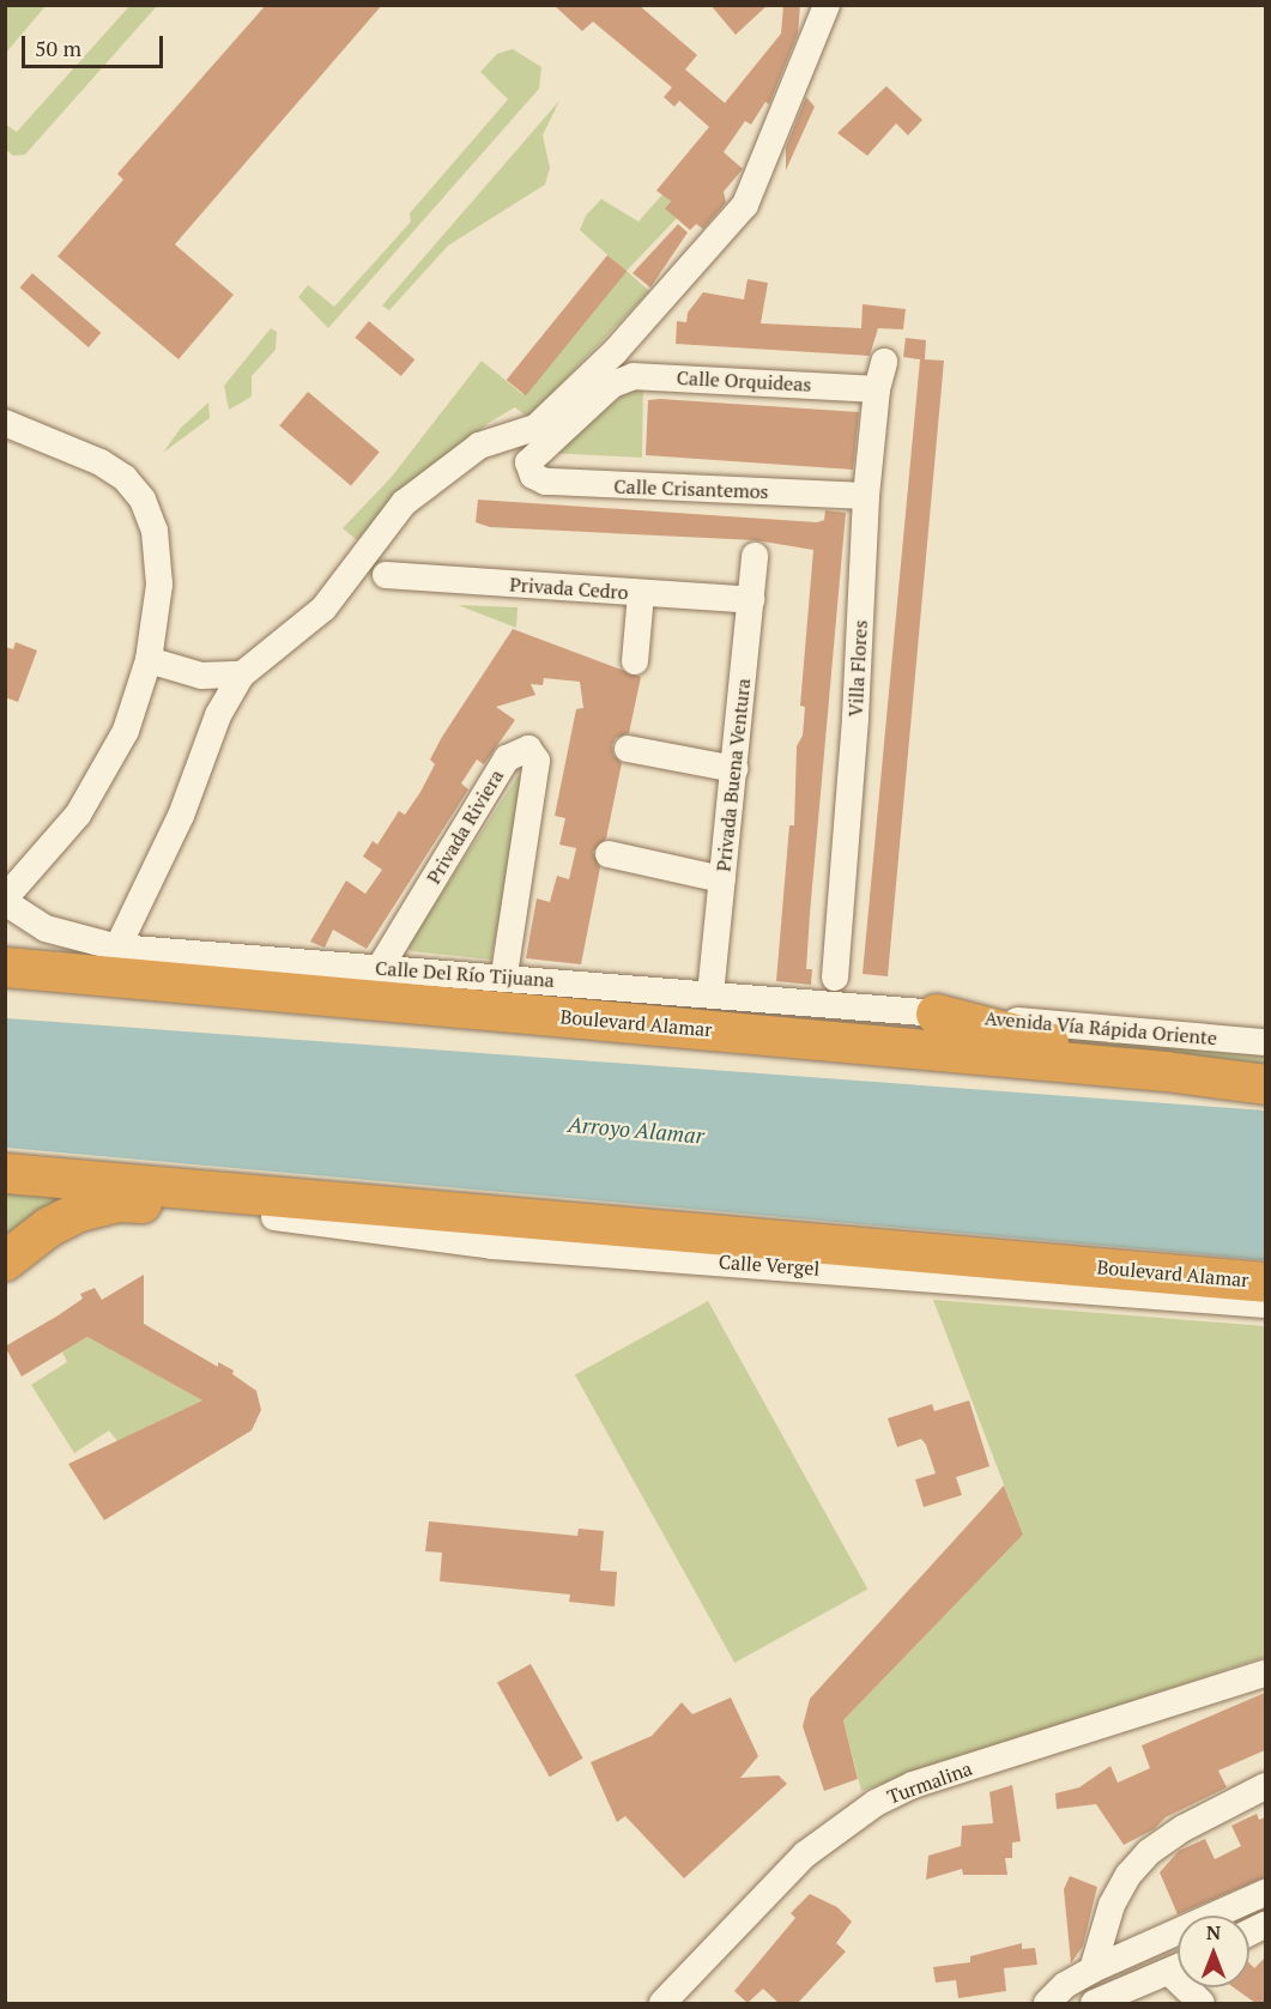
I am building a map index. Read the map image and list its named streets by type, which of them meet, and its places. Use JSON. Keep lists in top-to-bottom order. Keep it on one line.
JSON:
{"streets":{"highway":["Boulevard Alamar"],"street":["Calle Orquideas","Calle Crisantemos","Privada Cedro","Villa Flores","Privada Buena Ventura","Privada Riviera","Calle Del Río Tijuana","Avenida Vía Rápida Oriente","Calle Vergel","Turmalina"]},"crossings":[["Calle Orquideas","Calle Crisantemos"],["Calle Orquideas","Villa Flores"],["Calle Crisantemos","Villa Flores"],["Privada Cedro","Privada Buena Ventura"],["Villa Flores","Calle Del Río Tijuana"],["Privada Buena Ventura","Calle Del Río Tijuana"],["Privada Riviera","Calle Del Río Tijuana"],["Calle Del Río Tijuana","Avenida Vía Rápida Oriente"]],"water":["Arroyo Alamar"],"scale_bar":"50 m","north":"top"}
